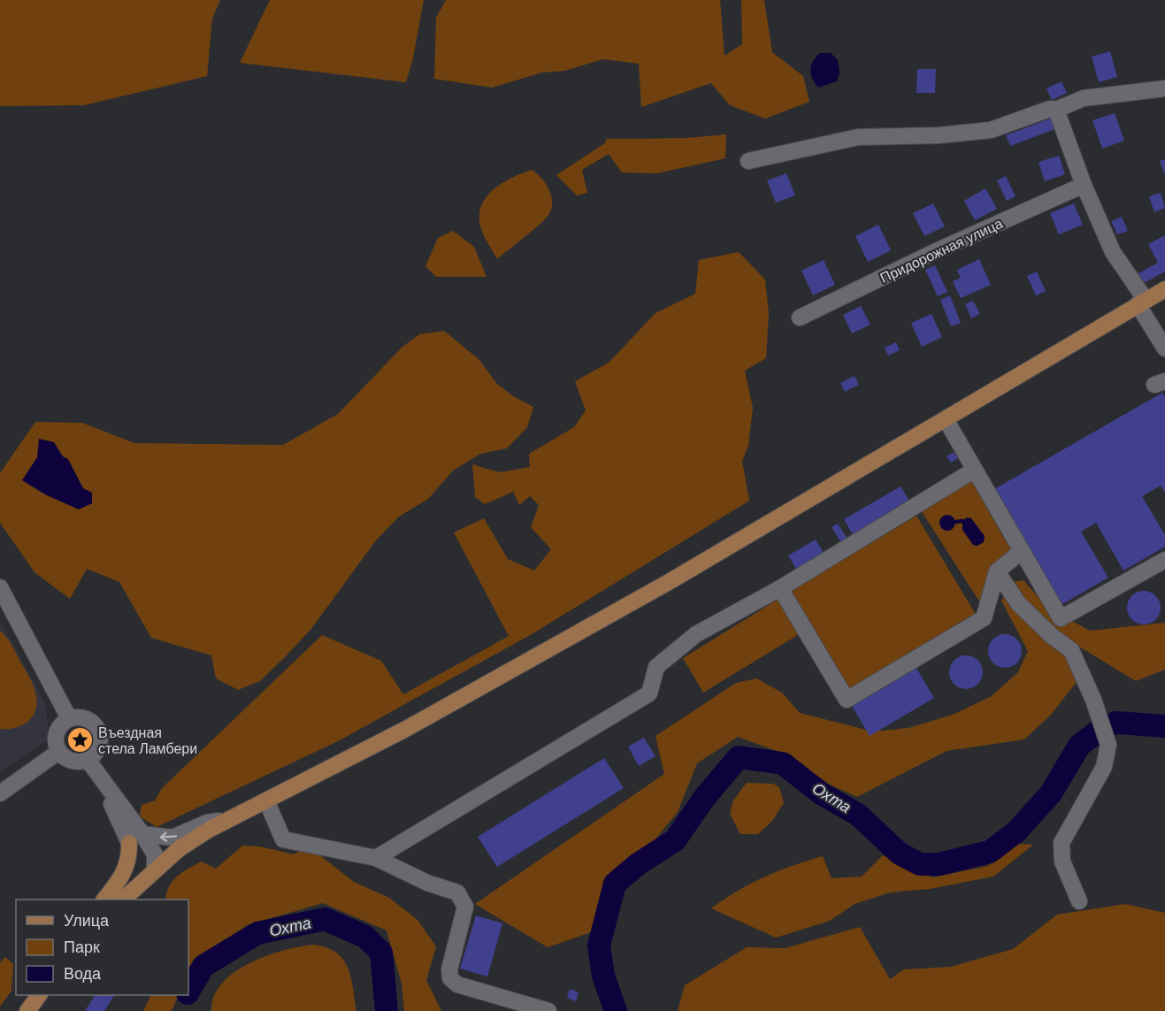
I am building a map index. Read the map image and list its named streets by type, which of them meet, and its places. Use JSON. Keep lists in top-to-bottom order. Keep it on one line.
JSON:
{"streets":{"street":["Придорожная улица"]},"water":["Охта"],"places":{"place":["Въездная стела Ламбери"]},"legend":["Улица","Парк","Вода"]}
